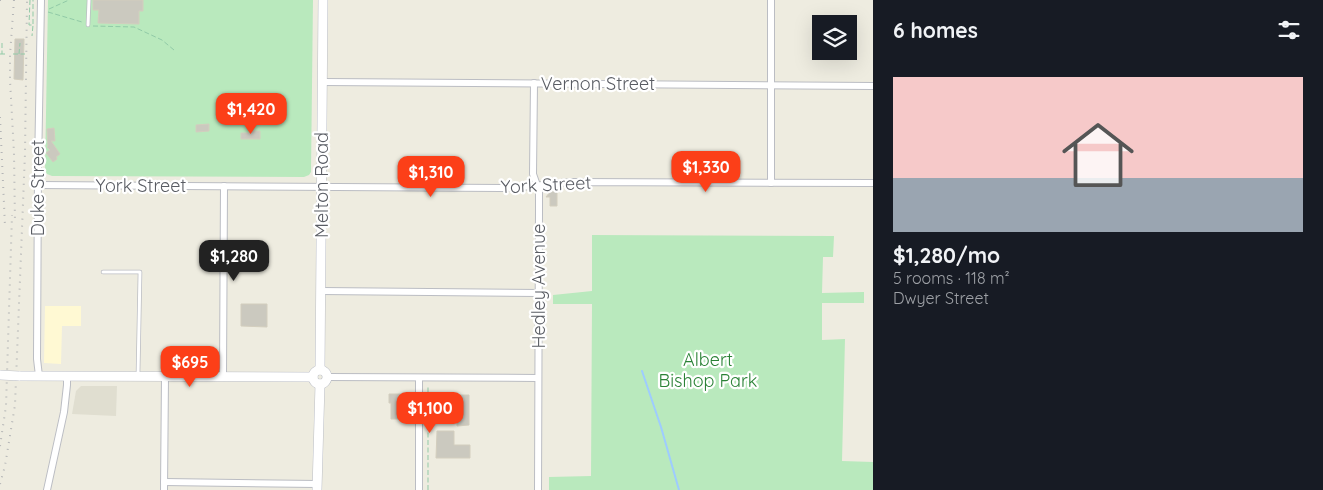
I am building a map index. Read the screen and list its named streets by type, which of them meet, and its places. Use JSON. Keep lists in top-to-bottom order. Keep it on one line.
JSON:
{"streets":{"street":["Vernon Street","Melton Road","York Street","Duke Street","Hedley Avenue"]},"crossings":[["Vernon Street","Melton Road"],["Vernon Street","Hedley Avenue"],["Melton Road","York Street"],["York Street","Duke Street"],["York Street","Hedley Avenue"]],"parks":["Albert Bishop Park"],"page":{"heading":"6 homes","list":[{"name":"$1,280/mo","note":"5 rooms · 118 m² · Dwyer Street"}],"price":["$1,420","$1,330","$1,310","$1,280","$695","$1,100"]}}
